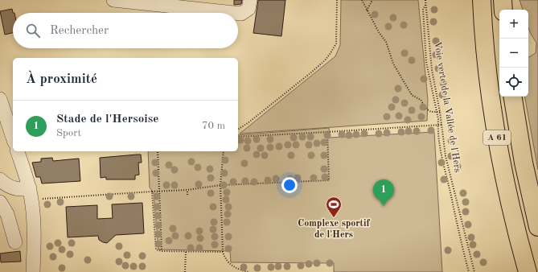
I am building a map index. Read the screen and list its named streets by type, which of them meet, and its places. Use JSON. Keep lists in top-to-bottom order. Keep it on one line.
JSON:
{"streets":{"highway":["A 61"],"path":["Voie verte de la Vallée de l'Hers"]},"places":{"sports":["Complexe sportif de l'Hers"]},"page":{"map_buttons":["+","−"],"search":"Rechercher","heading":"À proximité","list":[{"mark":"1","name":"Stade de l'Hersoise","note":"Sport","value":"70 m"}],"pins":"1"}}
